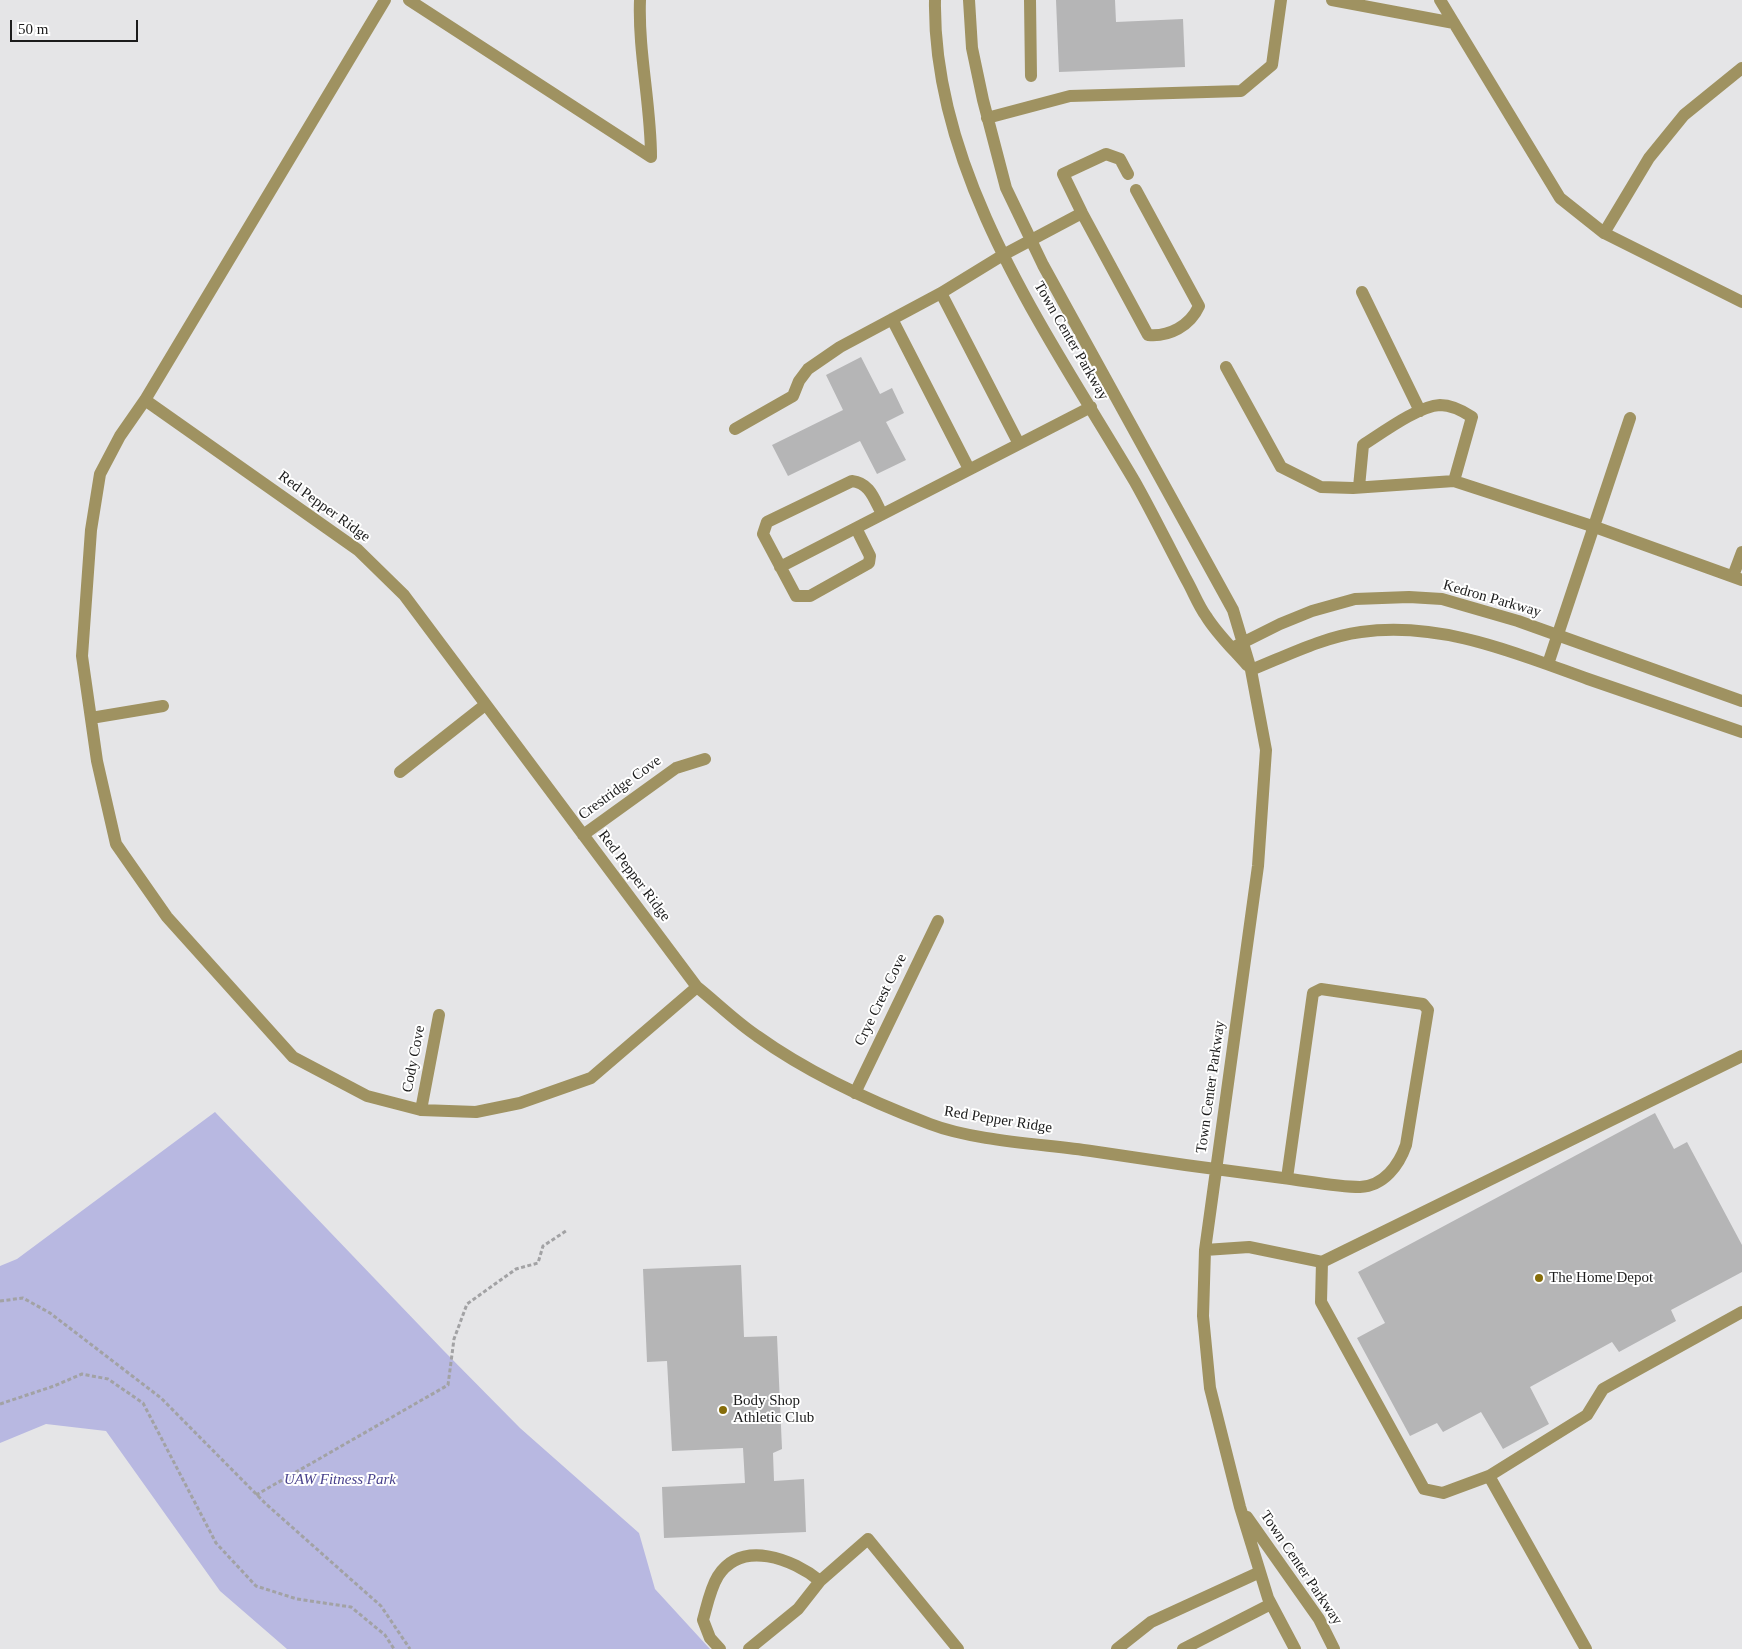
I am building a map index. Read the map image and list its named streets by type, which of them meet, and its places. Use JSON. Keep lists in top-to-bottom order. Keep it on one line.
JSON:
{"streets":{"street":["Town Center Parkway","Red Pepper Ridge","Kedron Parkway","Crestridge Cove","Crye Crest Cove","Cody Cove"]},"crossings":[["Town Center Parkway","Red Pepper Ridge"],["Town Center Parkway","Kedron Parkway"],["Red Pepper Ridge","Crestridge Cove"],["Red Pepper Ridge","Crye Crest Cove"]],"parks":["UAW Fitness Park"],"places":["The Home Depot","Body Shop Athletic Club"],"scale_bar":"50 m"}
